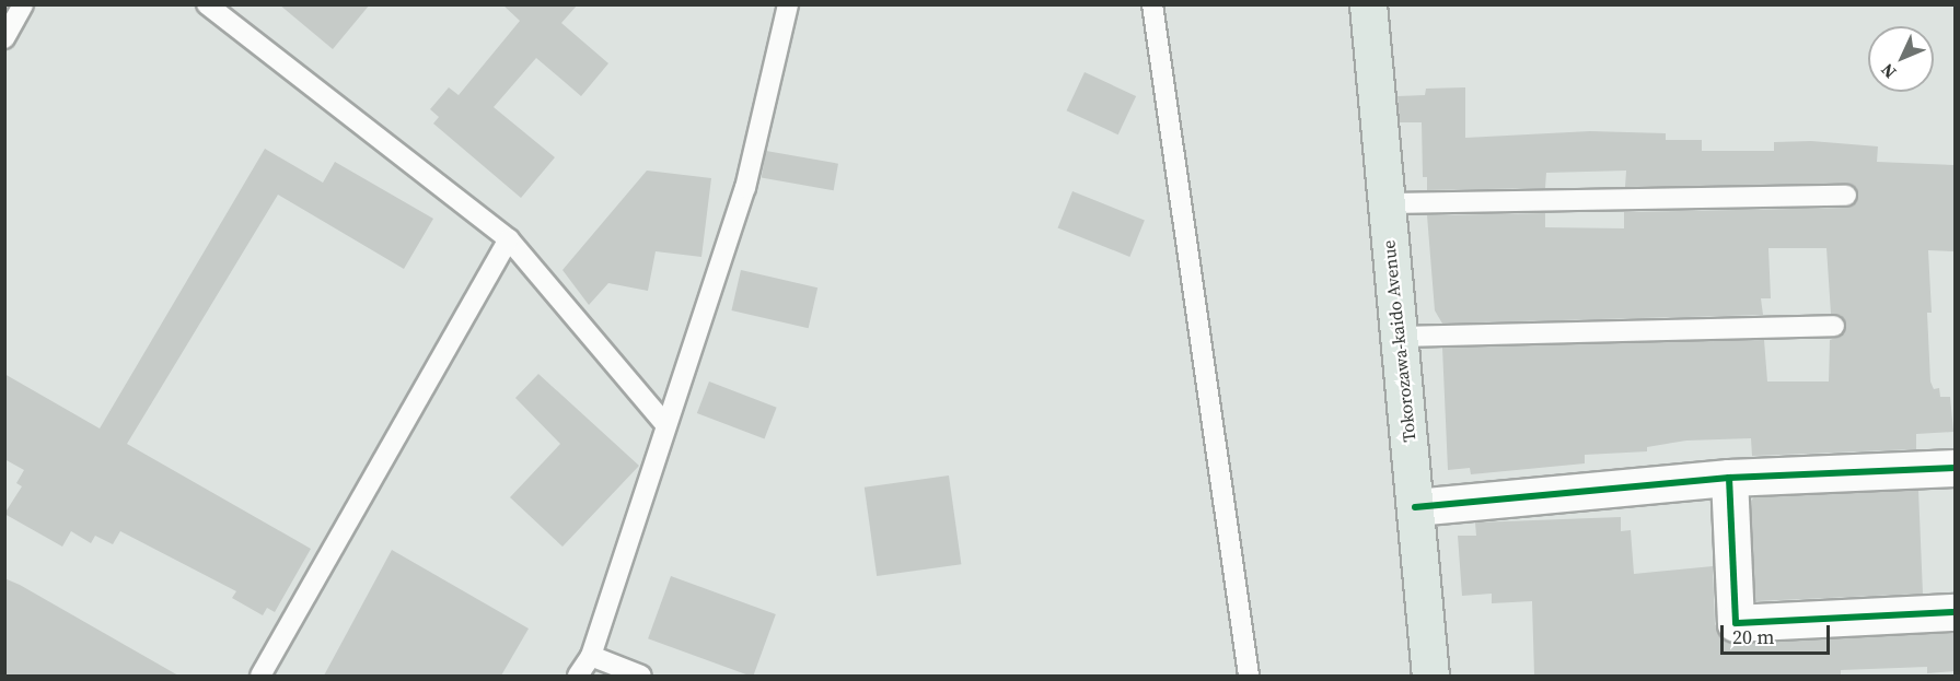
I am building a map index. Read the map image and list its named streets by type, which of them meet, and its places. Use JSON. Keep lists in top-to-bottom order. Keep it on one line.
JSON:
{"streets":{"main road":["Tokorozawa-kaido Avenue"]},"scale_bar":"20 m","north":"bottom left"}
